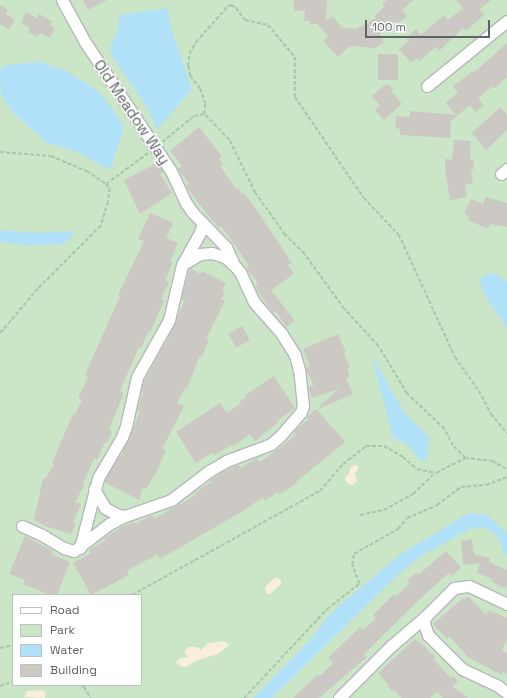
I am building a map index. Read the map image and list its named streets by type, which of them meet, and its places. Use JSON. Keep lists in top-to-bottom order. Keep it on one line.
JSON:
{"streets":{"street":["Old Meadow Way"]},"legend":["Road","Park","Water","Building"],"scale_bar":"100 m"}
